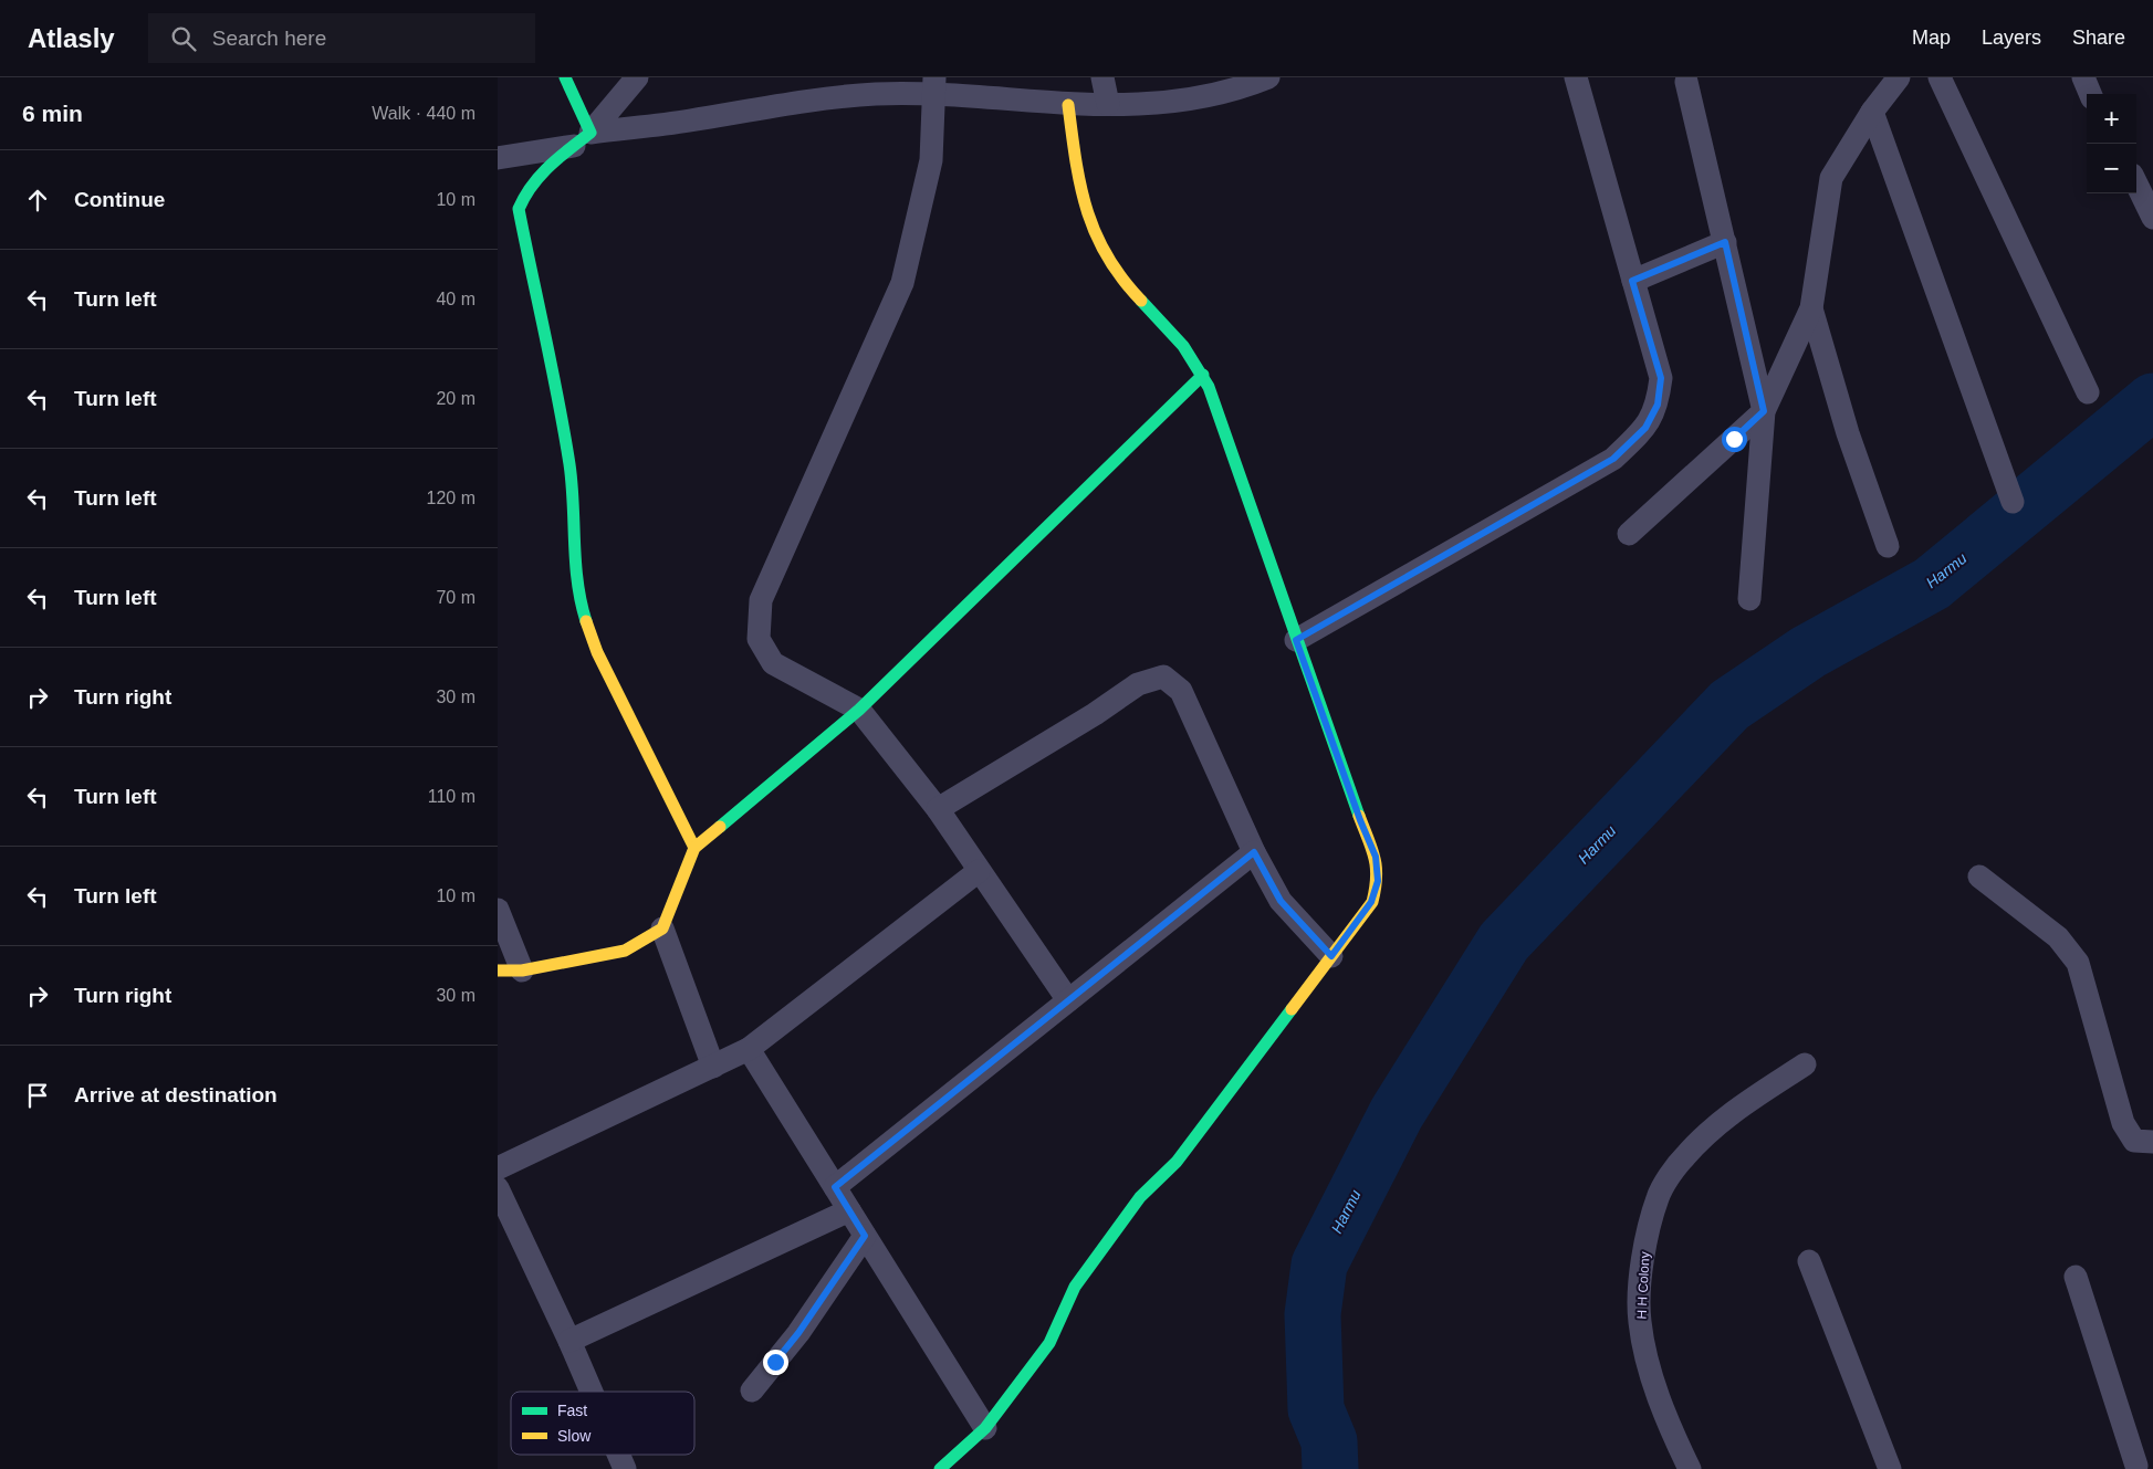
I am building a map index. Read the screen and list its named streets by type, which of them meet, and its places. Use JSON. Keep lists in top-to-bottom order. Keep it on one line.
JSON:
{"streets":{"street":["H H Colony"]},"water":["Harmu"],"legend":["Fast","Slow"],"page":{"header":"Atlasly","search":"Search here","nav":["Map","Layers","Share"],"heading":["6 min","Walk · 440 m"],"map_buttons":["+","−"],"list":[["Continue","10 m"],["Turn left","40 m"],["Turn left","20 m"],["Turn left","120 m"],["Turn left","70 m"],["Turn right","30 m"],["Turn left","110 m"],["Turn left","10 m"],["Turn right","30 m"],"Arrive at destination"]}}
